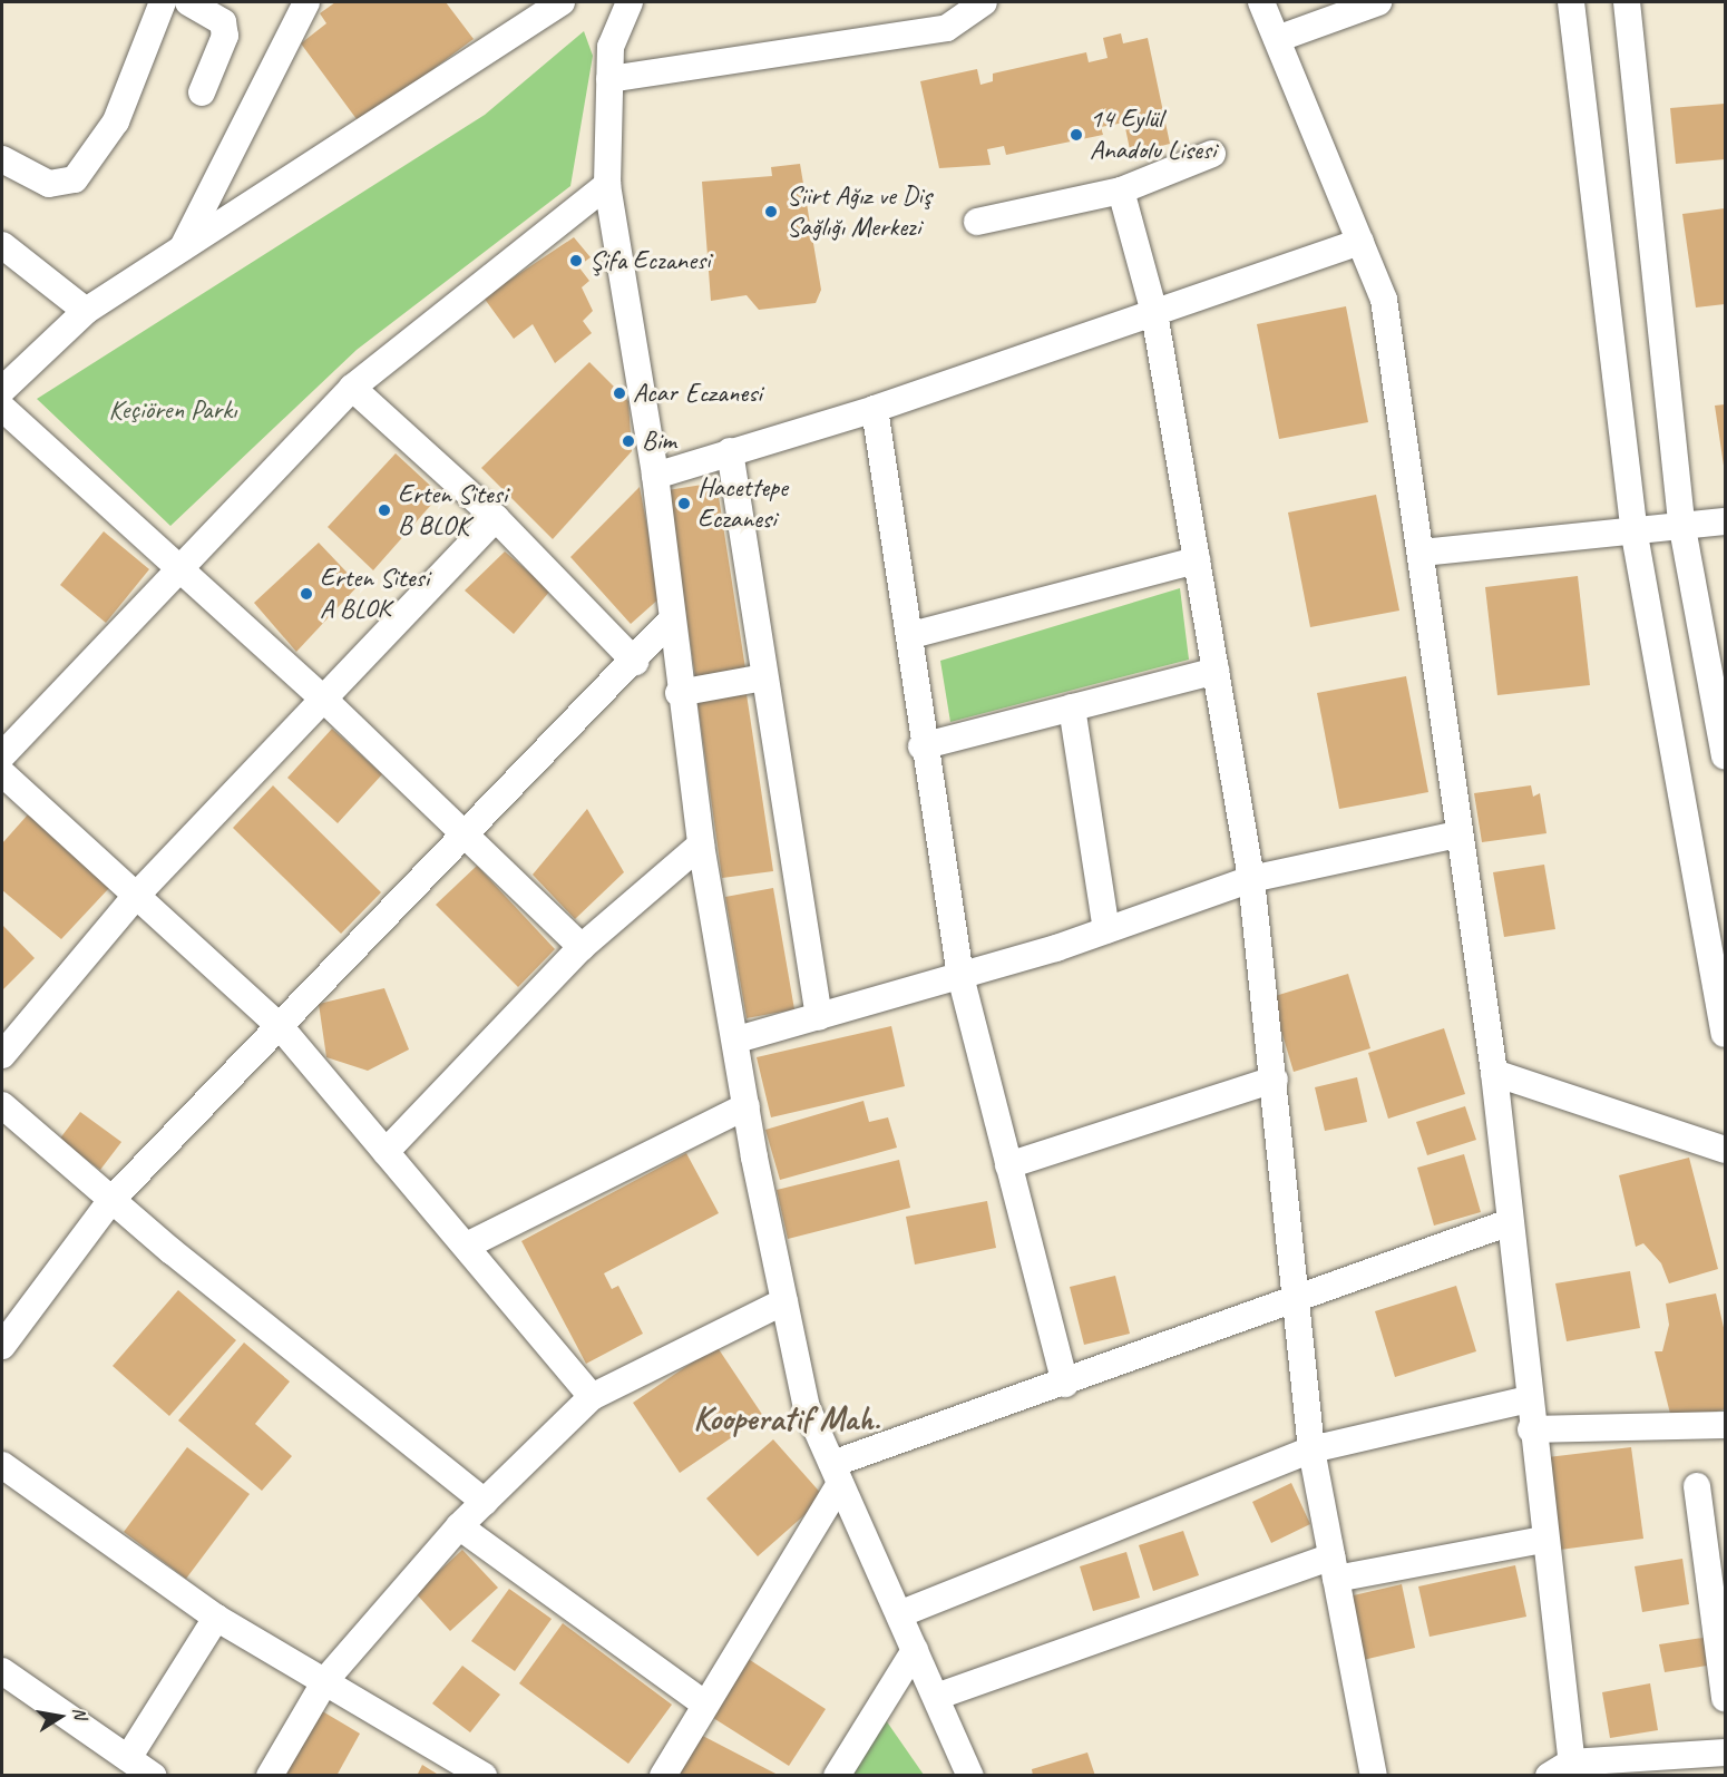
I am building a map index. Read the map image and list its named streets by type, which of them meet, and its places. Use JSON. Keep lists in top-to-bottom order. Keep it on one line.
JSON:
{"districts":["Kooperatif Mah."],"parks":["Keçiören Parkı"],"places":["14 Eylül Anadolu Lisesi","Siirt Ağız ve Diş Sağlığı Merkezi","Şifa Eczanesi","Acar Eczanesi","Bim","Hacettepe Eczanesi","Erten Sitesi B BLOK","Erten Sitesi A BLOK"],"north":"right"}
